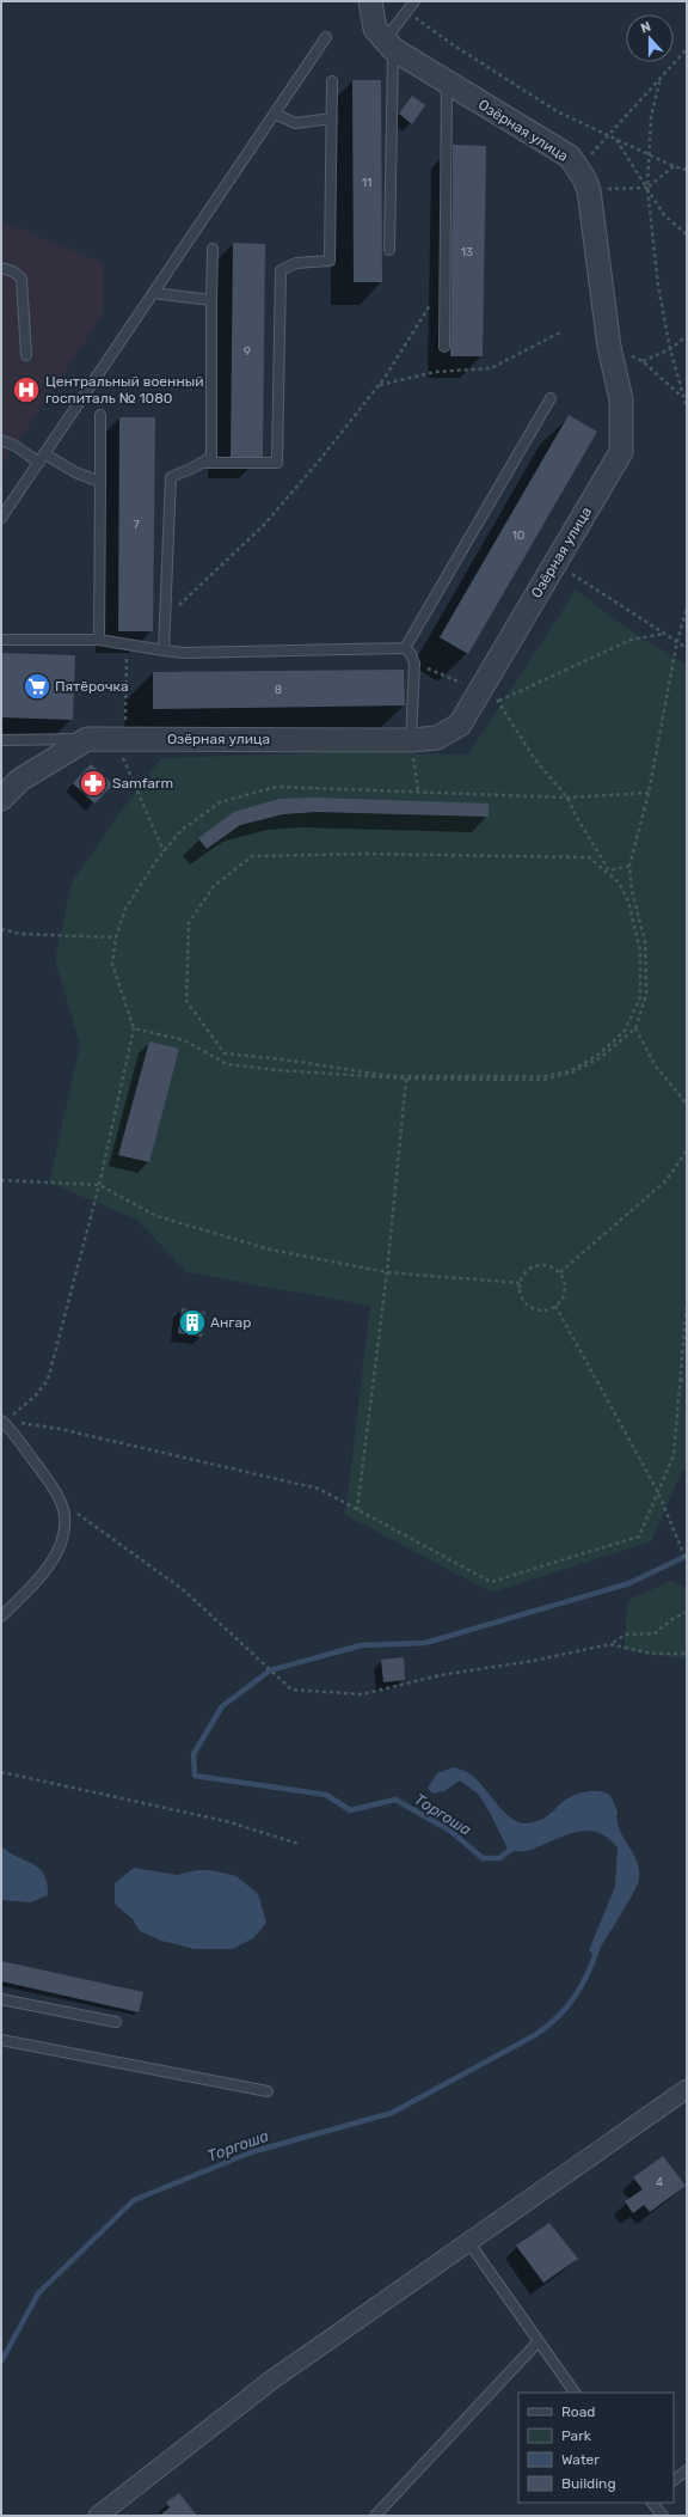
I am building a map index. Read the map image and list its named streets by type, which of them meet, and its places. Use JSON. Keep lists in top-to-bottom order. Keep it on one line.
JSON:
{"streets":{"street":["Озёрная улица"]},"water":["Торгоша"],"places":{"hospital":["Центральный военный госпиталь № 1080"],"supermarket":["Пятёрочка"],"pharmacy":["Samfarm"],"building":["Ангар"]},"house_numbers":["11","13","9","7","10","8","4"],"legend":["Road","Park","Water","Building"],"north":"top"}
